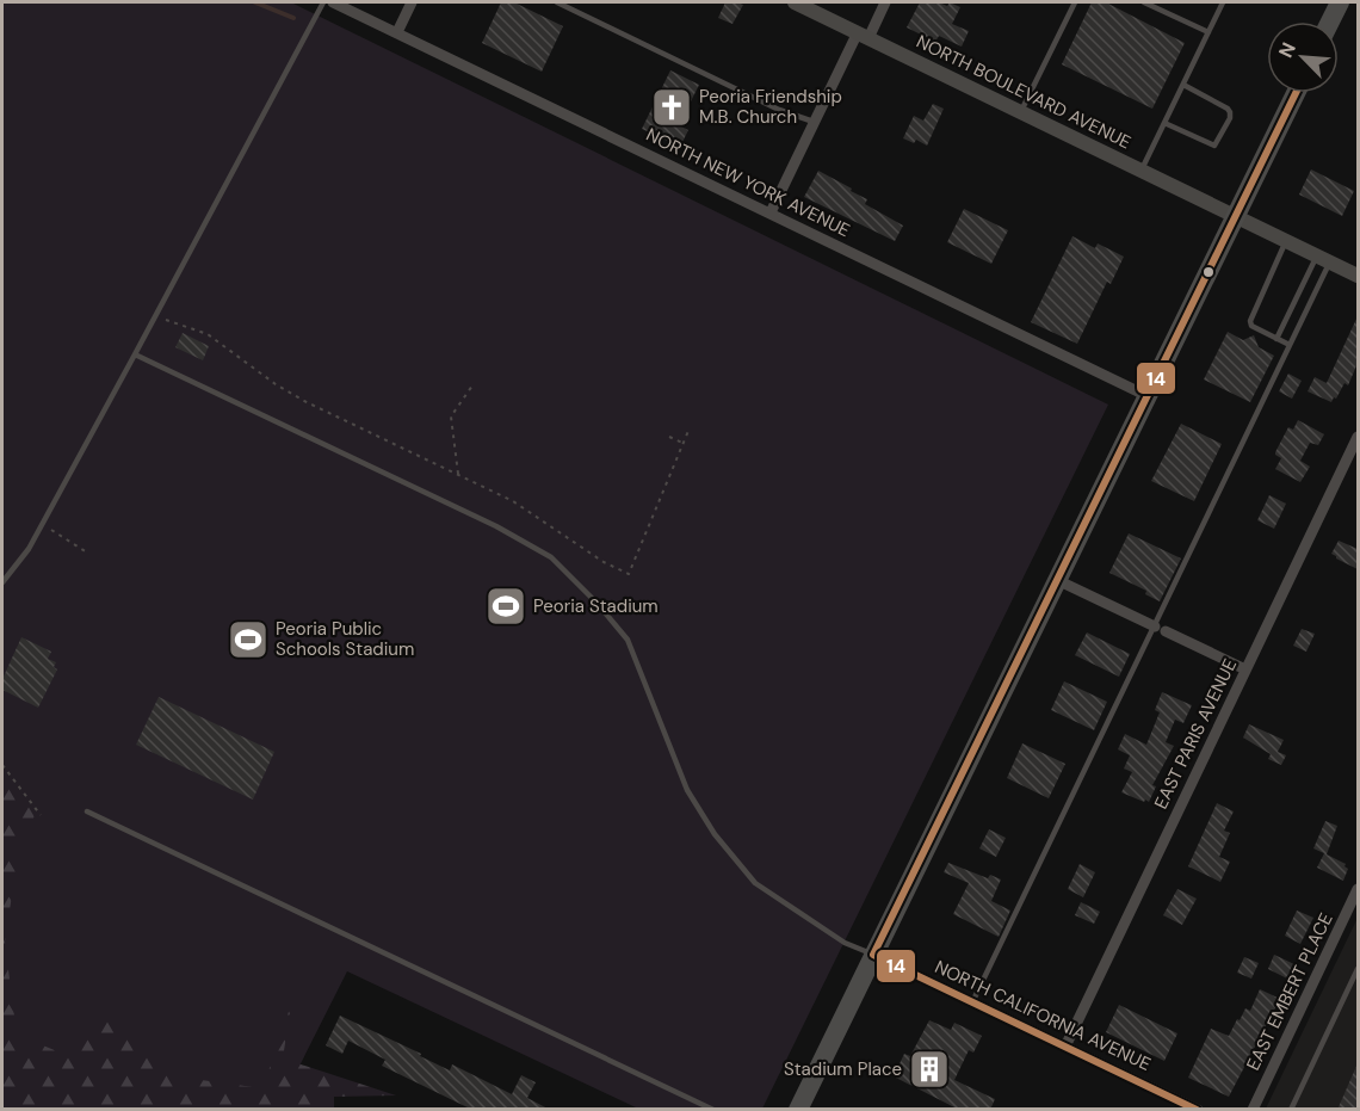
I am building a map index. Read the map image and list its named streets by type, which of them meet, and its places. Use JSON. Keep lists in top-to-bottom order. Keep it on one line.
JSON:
{"streets":{"street":["NORTH BOULEVARD AVENUE","NORTH NEW YORK AVENUE","EAST PARIS AVENUE","EAST EMBERT PLACE","NORTH CALIFORNIA AVENUE"]},"crossings":[["EAST PARIS AVENUE","NORTH CALIFORNIA AVENUE"]],"places":{"church":["Peoria Friendship M.B. Church"],"sports":["Peoria Stadium","Peoria Public Schools Stadium"],"building":["Stadium Place"]},"lines":["transit line 14"],"north":"top left"}
